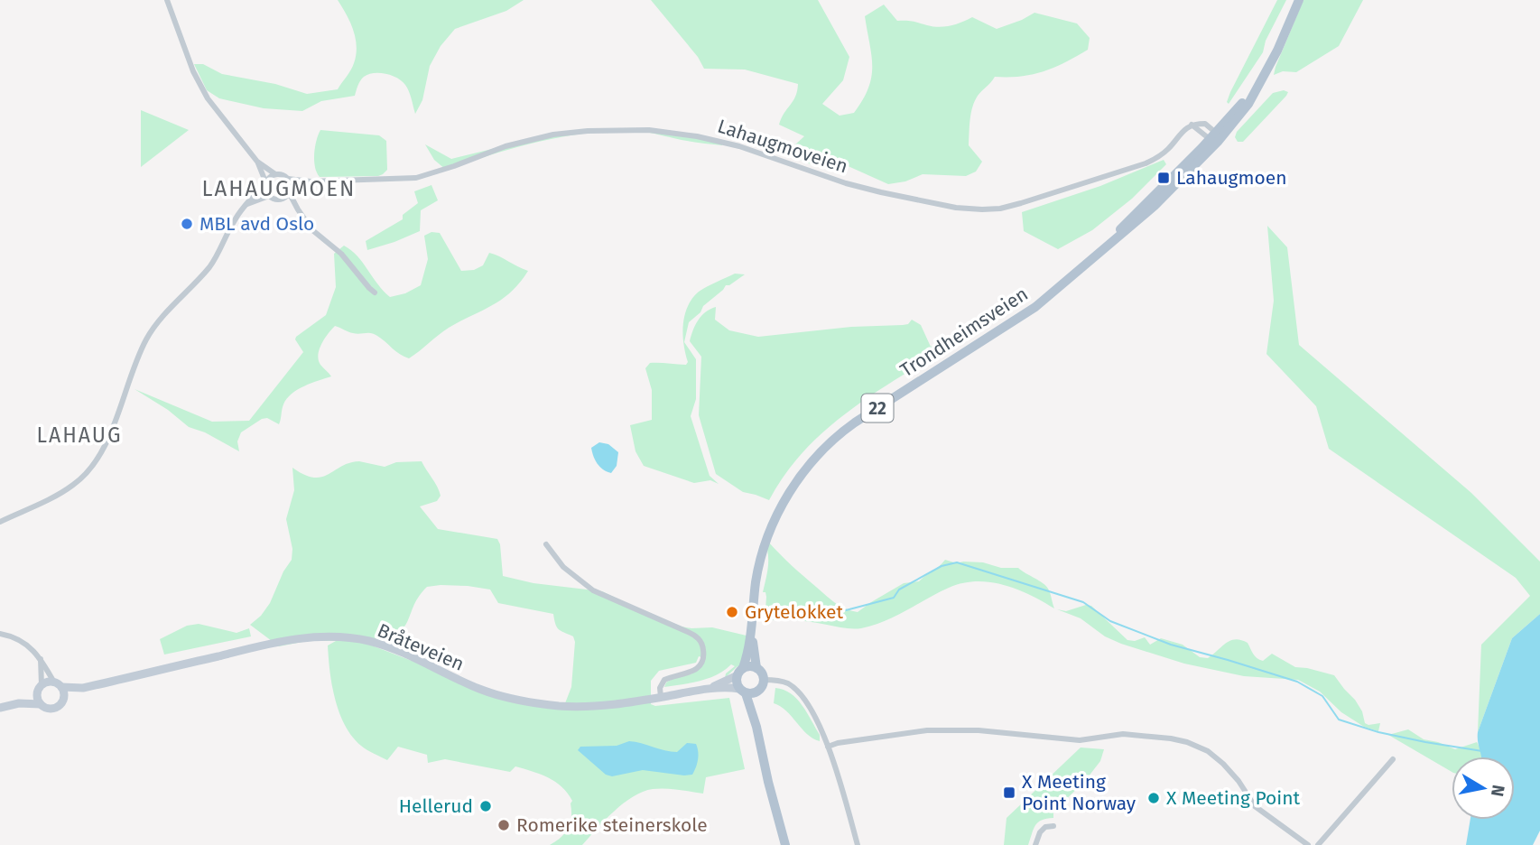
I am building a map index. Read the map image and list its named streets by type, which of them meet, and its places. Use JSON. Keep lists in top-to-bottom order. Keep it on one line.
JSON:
{"streets":{"main road":["Trondheimsveien","22","Bråteveien"],"street":["Lahaugmoveien"]},"crossings":[["Lahaugmoveien","Trondheimsveien"],["Trondheimsveien","22"],["Trondheimsveien","Bråteveien"],["22","Bråteveien"]],"districts":["LAHAUGMOEN","LAHAUG"],"places":{"transit":["Lahaugmoen","X Meeting Point Norway"],"other":["MBL avd Oslo","Grytelokket","X Meeting Point","Hellerud","Romerike steinerskole"]},"north":"right"}
